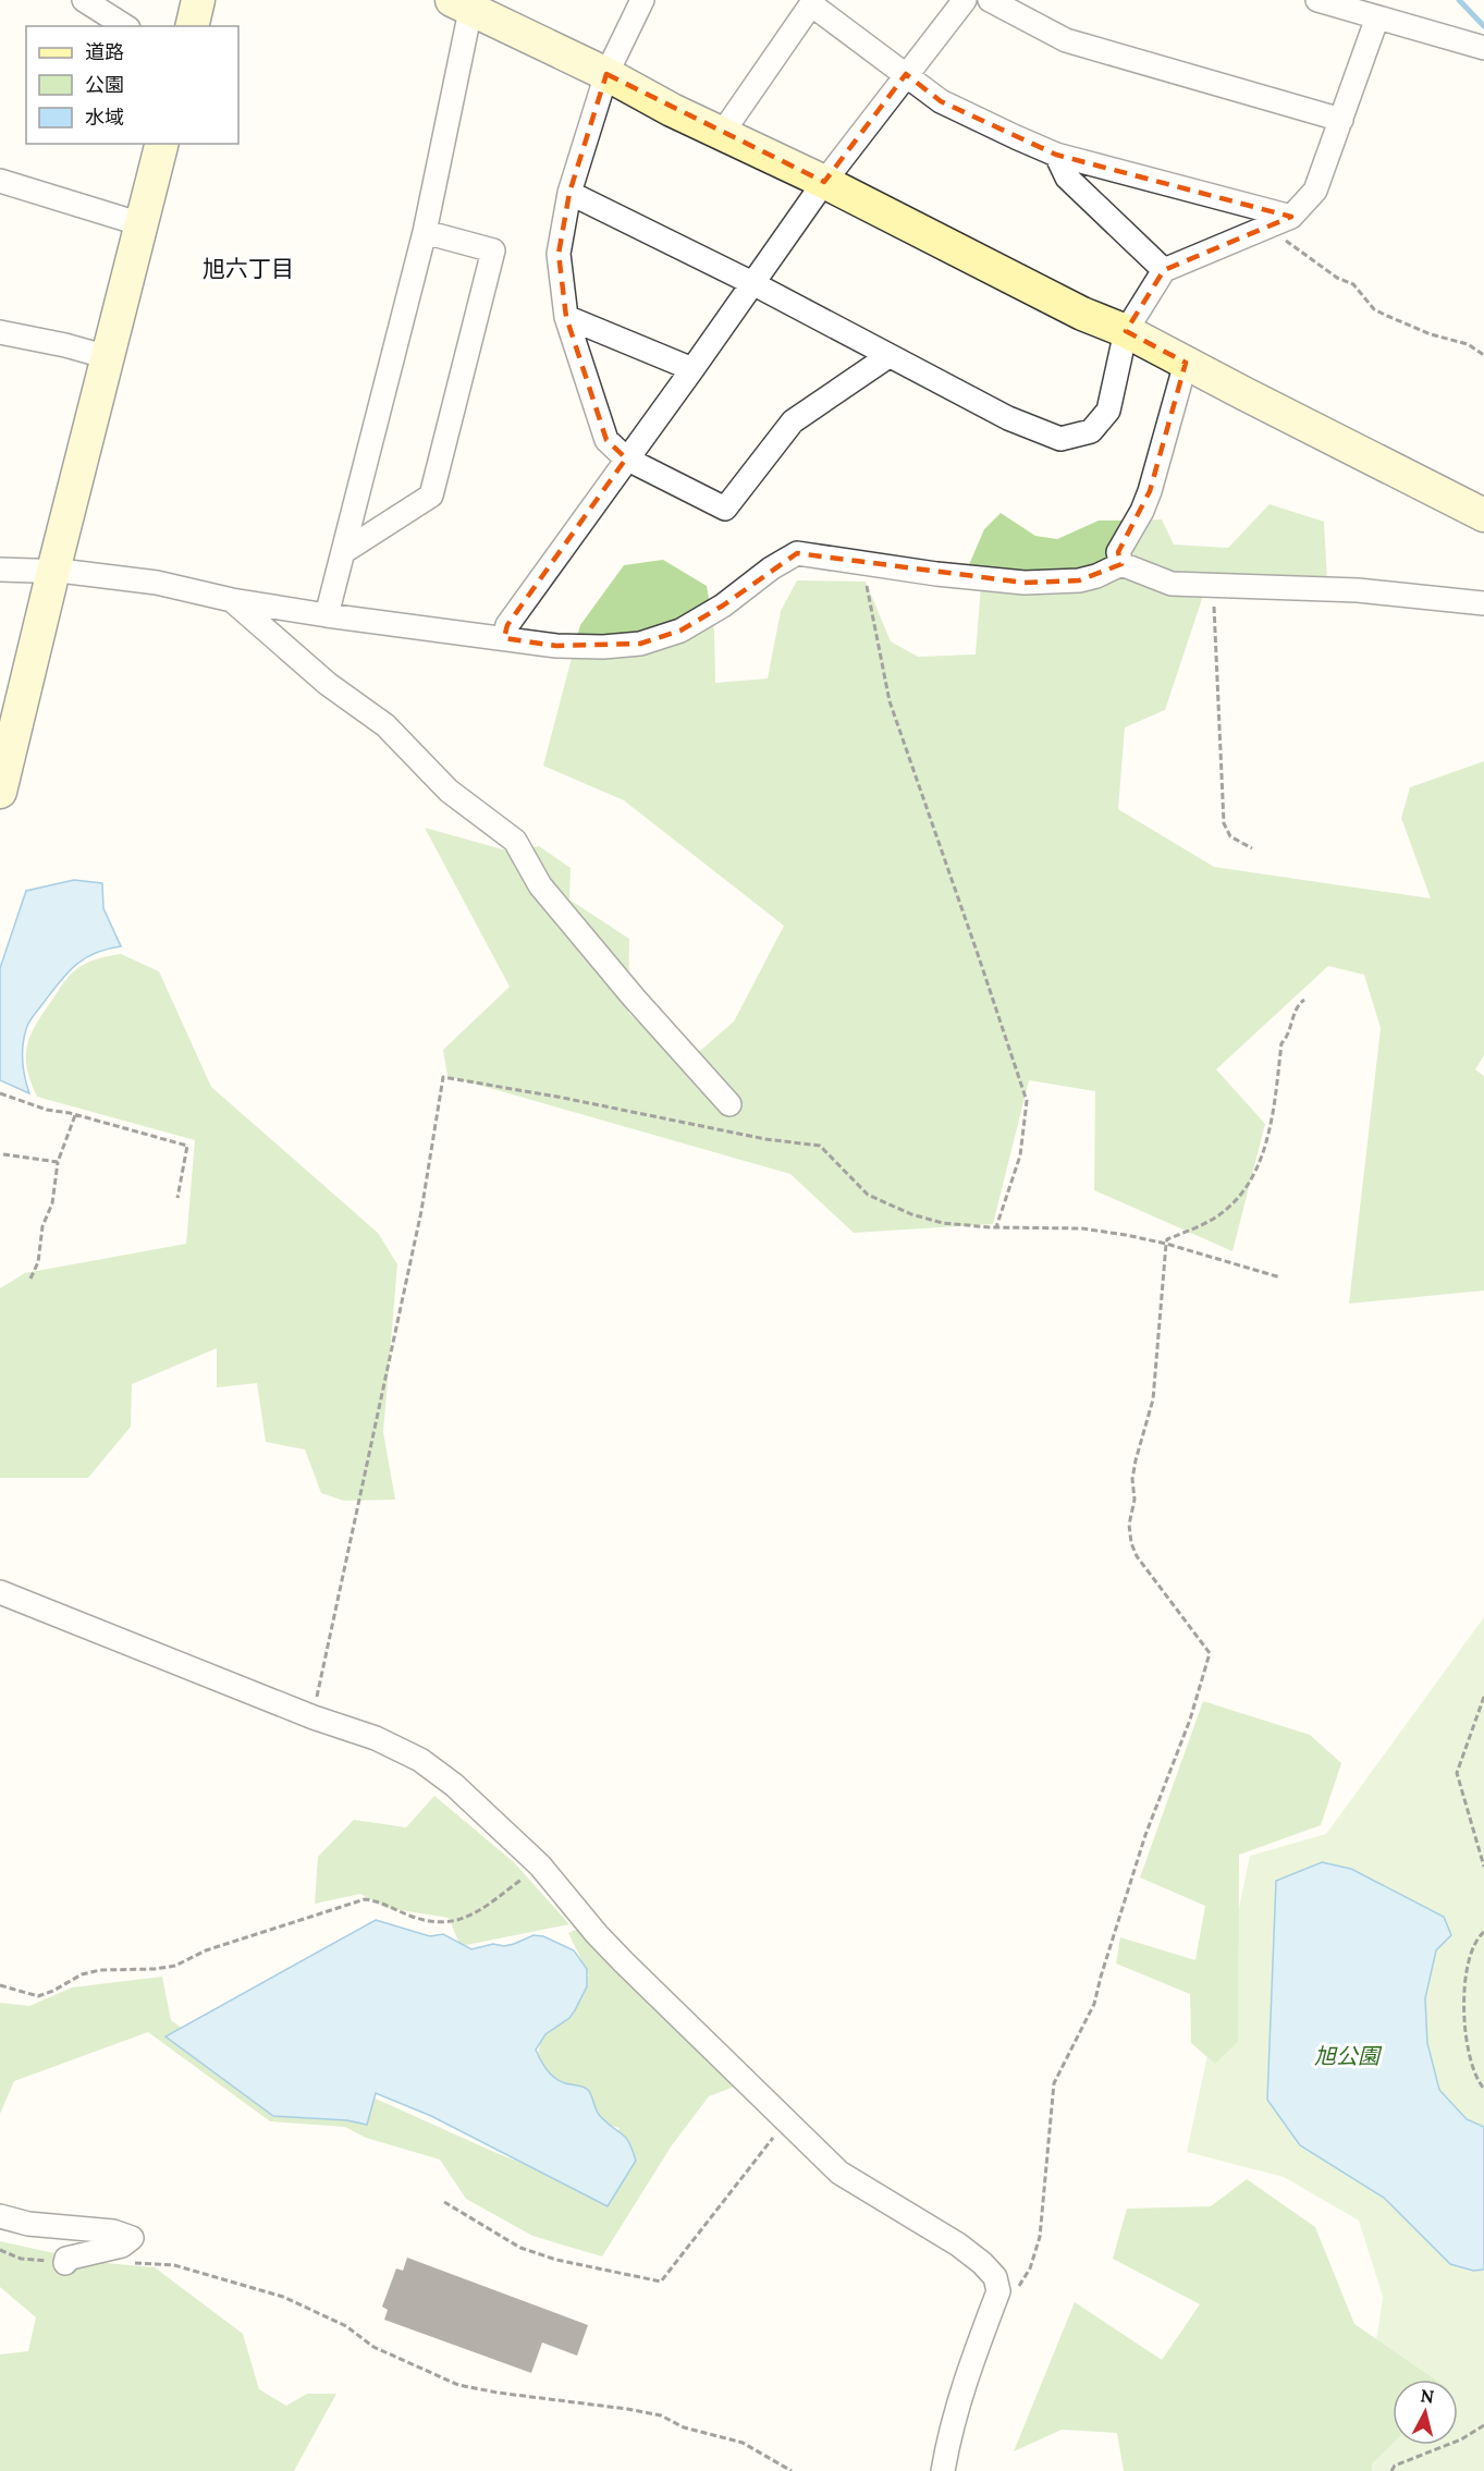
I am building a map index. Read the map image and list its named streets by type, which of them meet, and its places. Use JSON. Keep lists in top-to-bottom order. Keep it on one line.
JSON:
{"districts":["旭六丁目"],"parks":["旭公園"],"legend":["道路","公園","水域"],"north":"top"}
